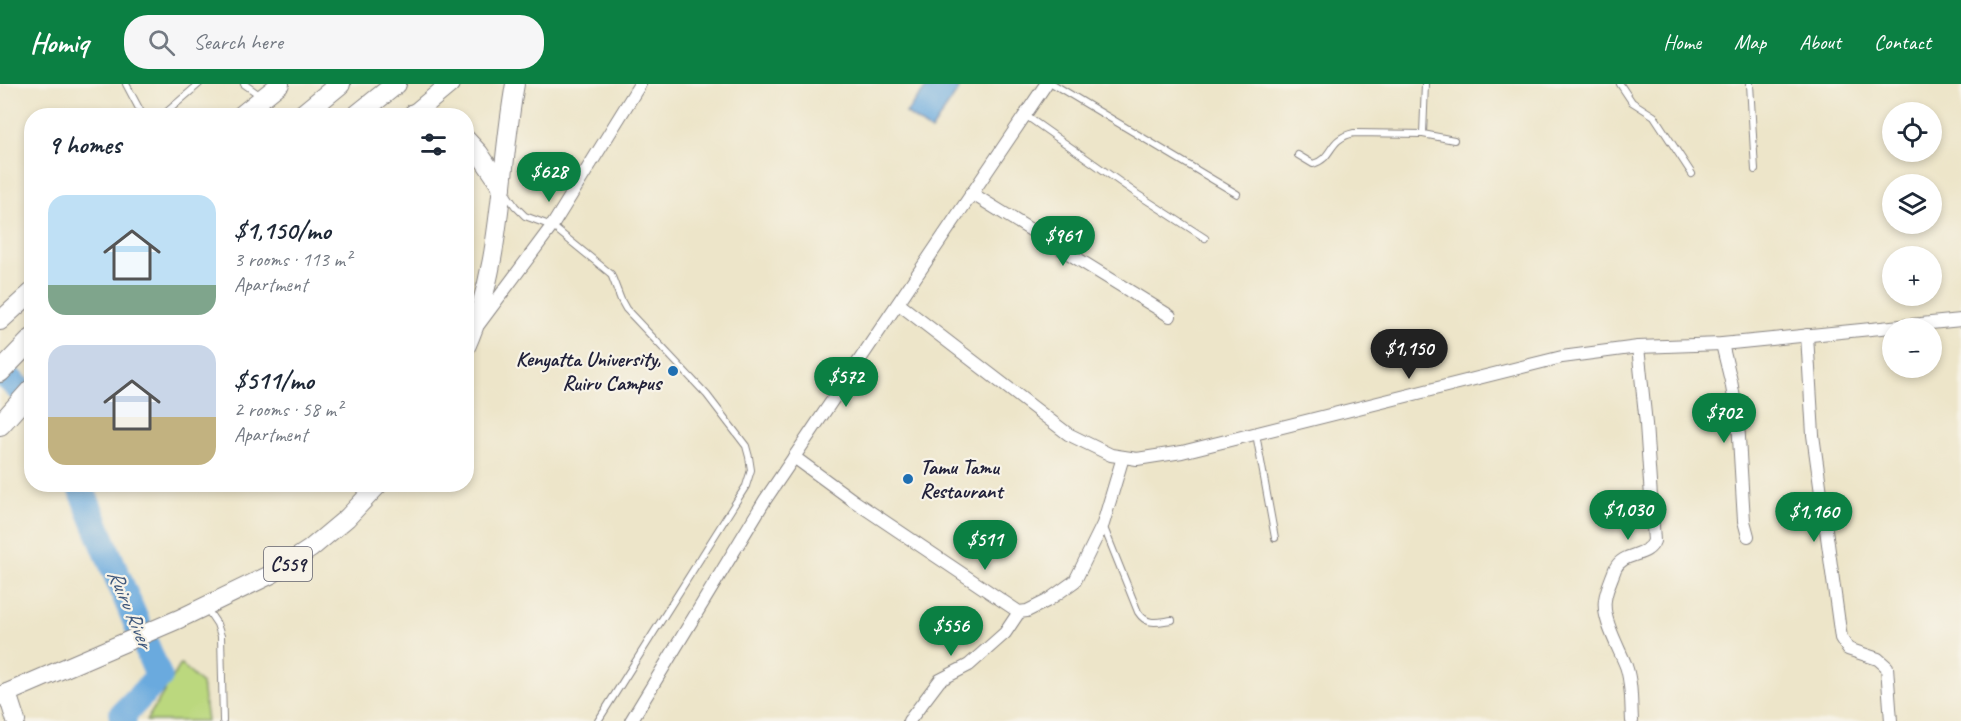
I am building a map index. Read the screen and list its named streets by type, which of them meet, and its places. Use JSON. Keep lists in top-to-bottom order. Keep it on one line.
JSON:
{"streets":{"main road":["C559"]},"water":["Ruiru River"],"places":["Kenyatta University, Ruiru Campus","Tamu Tamu Restaurant"],"page":{"header":"Homiq","search":"Search here","nav":["Home","Map","About","Contact"],"map_buttons":["+","−"],"heading":"9 homes","price":["$628","$961","$1,150","$572","$702","$1,030","$1,160","$511","$556"],"list":[{"name":"$1,150/mo","note":"3 rooms · 113 m² · Apartment"},{"name":"$511/mo","note":"2 rooms · 58 m² · Apartment"}]}}
